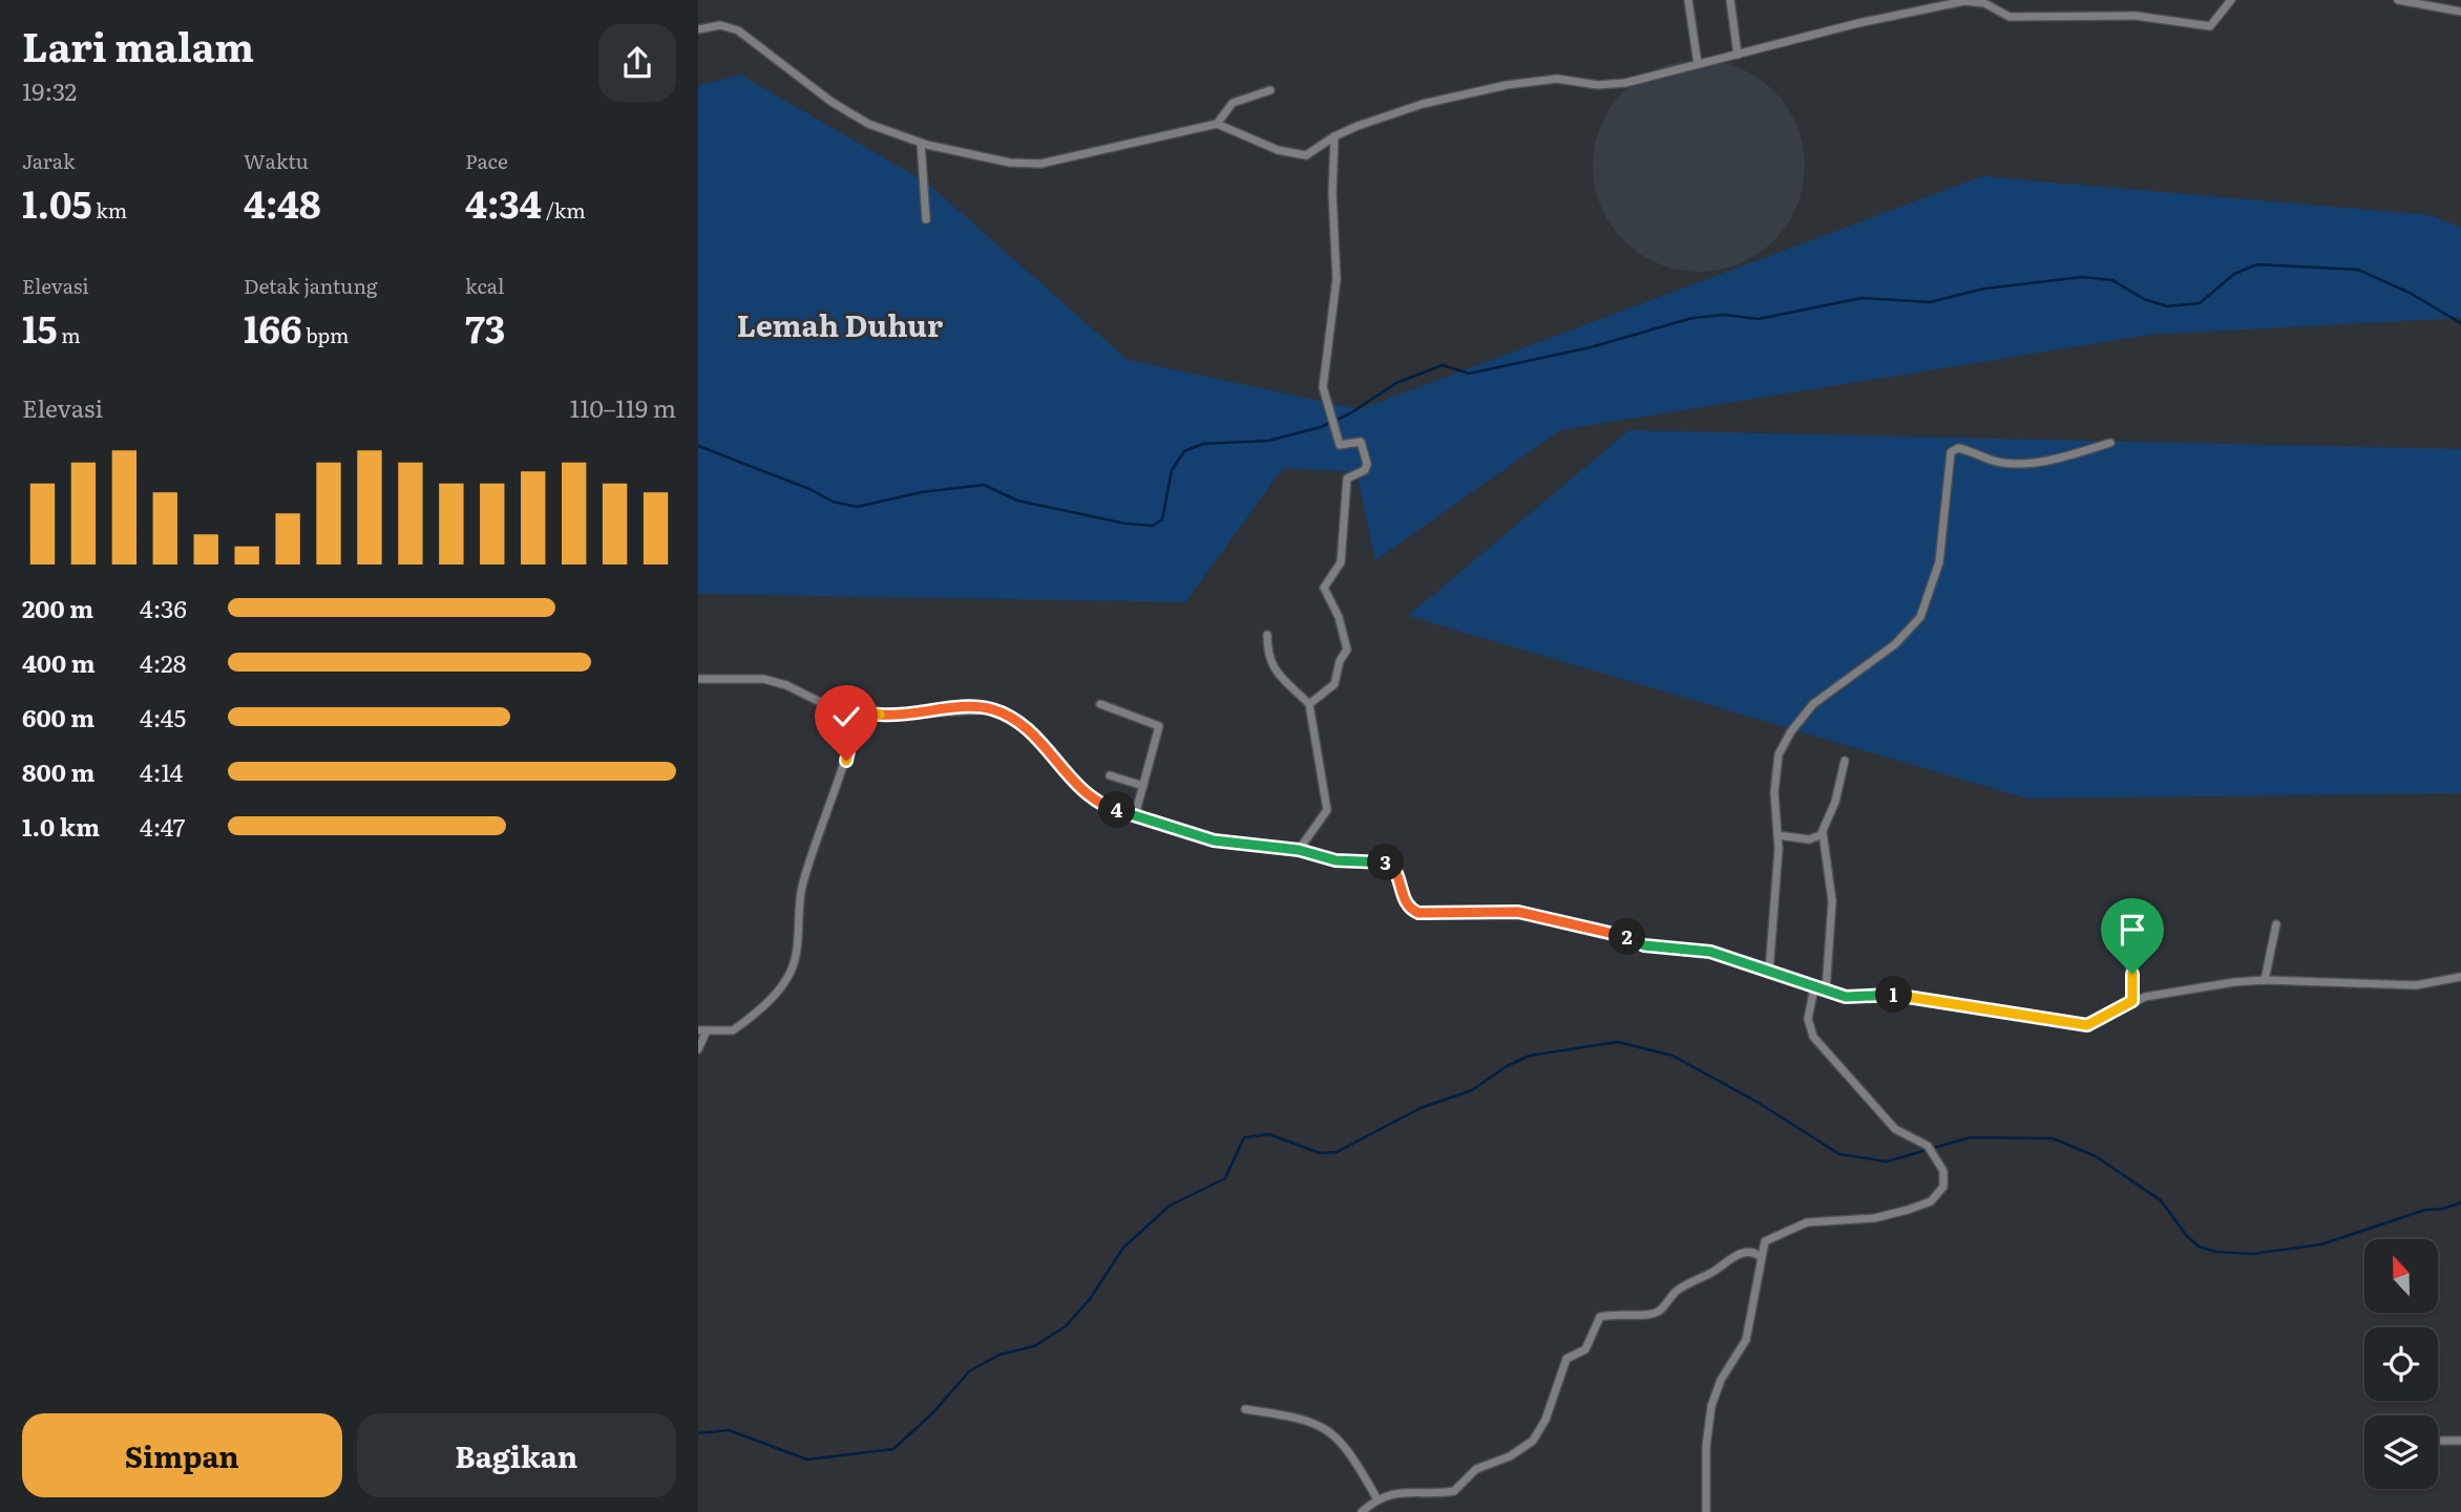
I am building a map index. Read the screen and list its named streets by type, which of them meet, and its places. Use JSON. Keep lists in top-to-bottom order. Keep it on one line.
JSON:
{"districts":["Lemah Duhur"],"north":"top","page":{"heading":["Lari malam","19:32"],"stats":[["Jarak","1.05 km"],["Waktu","4:48"],["Pace","4:34 /km"],["Elevasi","15 m"],["Detak jantung","166 bpm"],["kcal","73"]],"chart":["Elevasi","110–119 m"],"list":[{"name":"200 m","note":"4:36"},{"name":"400 m","note":"4:28"},{"name":"600 m","note":"4:45"},{"name":"800 m","note":"4:14"},{"name":"1.0 km","note":"4:47"}],"pins":["4","3","2","1"],"buttons":["Simpan","Bagikan"]}}
